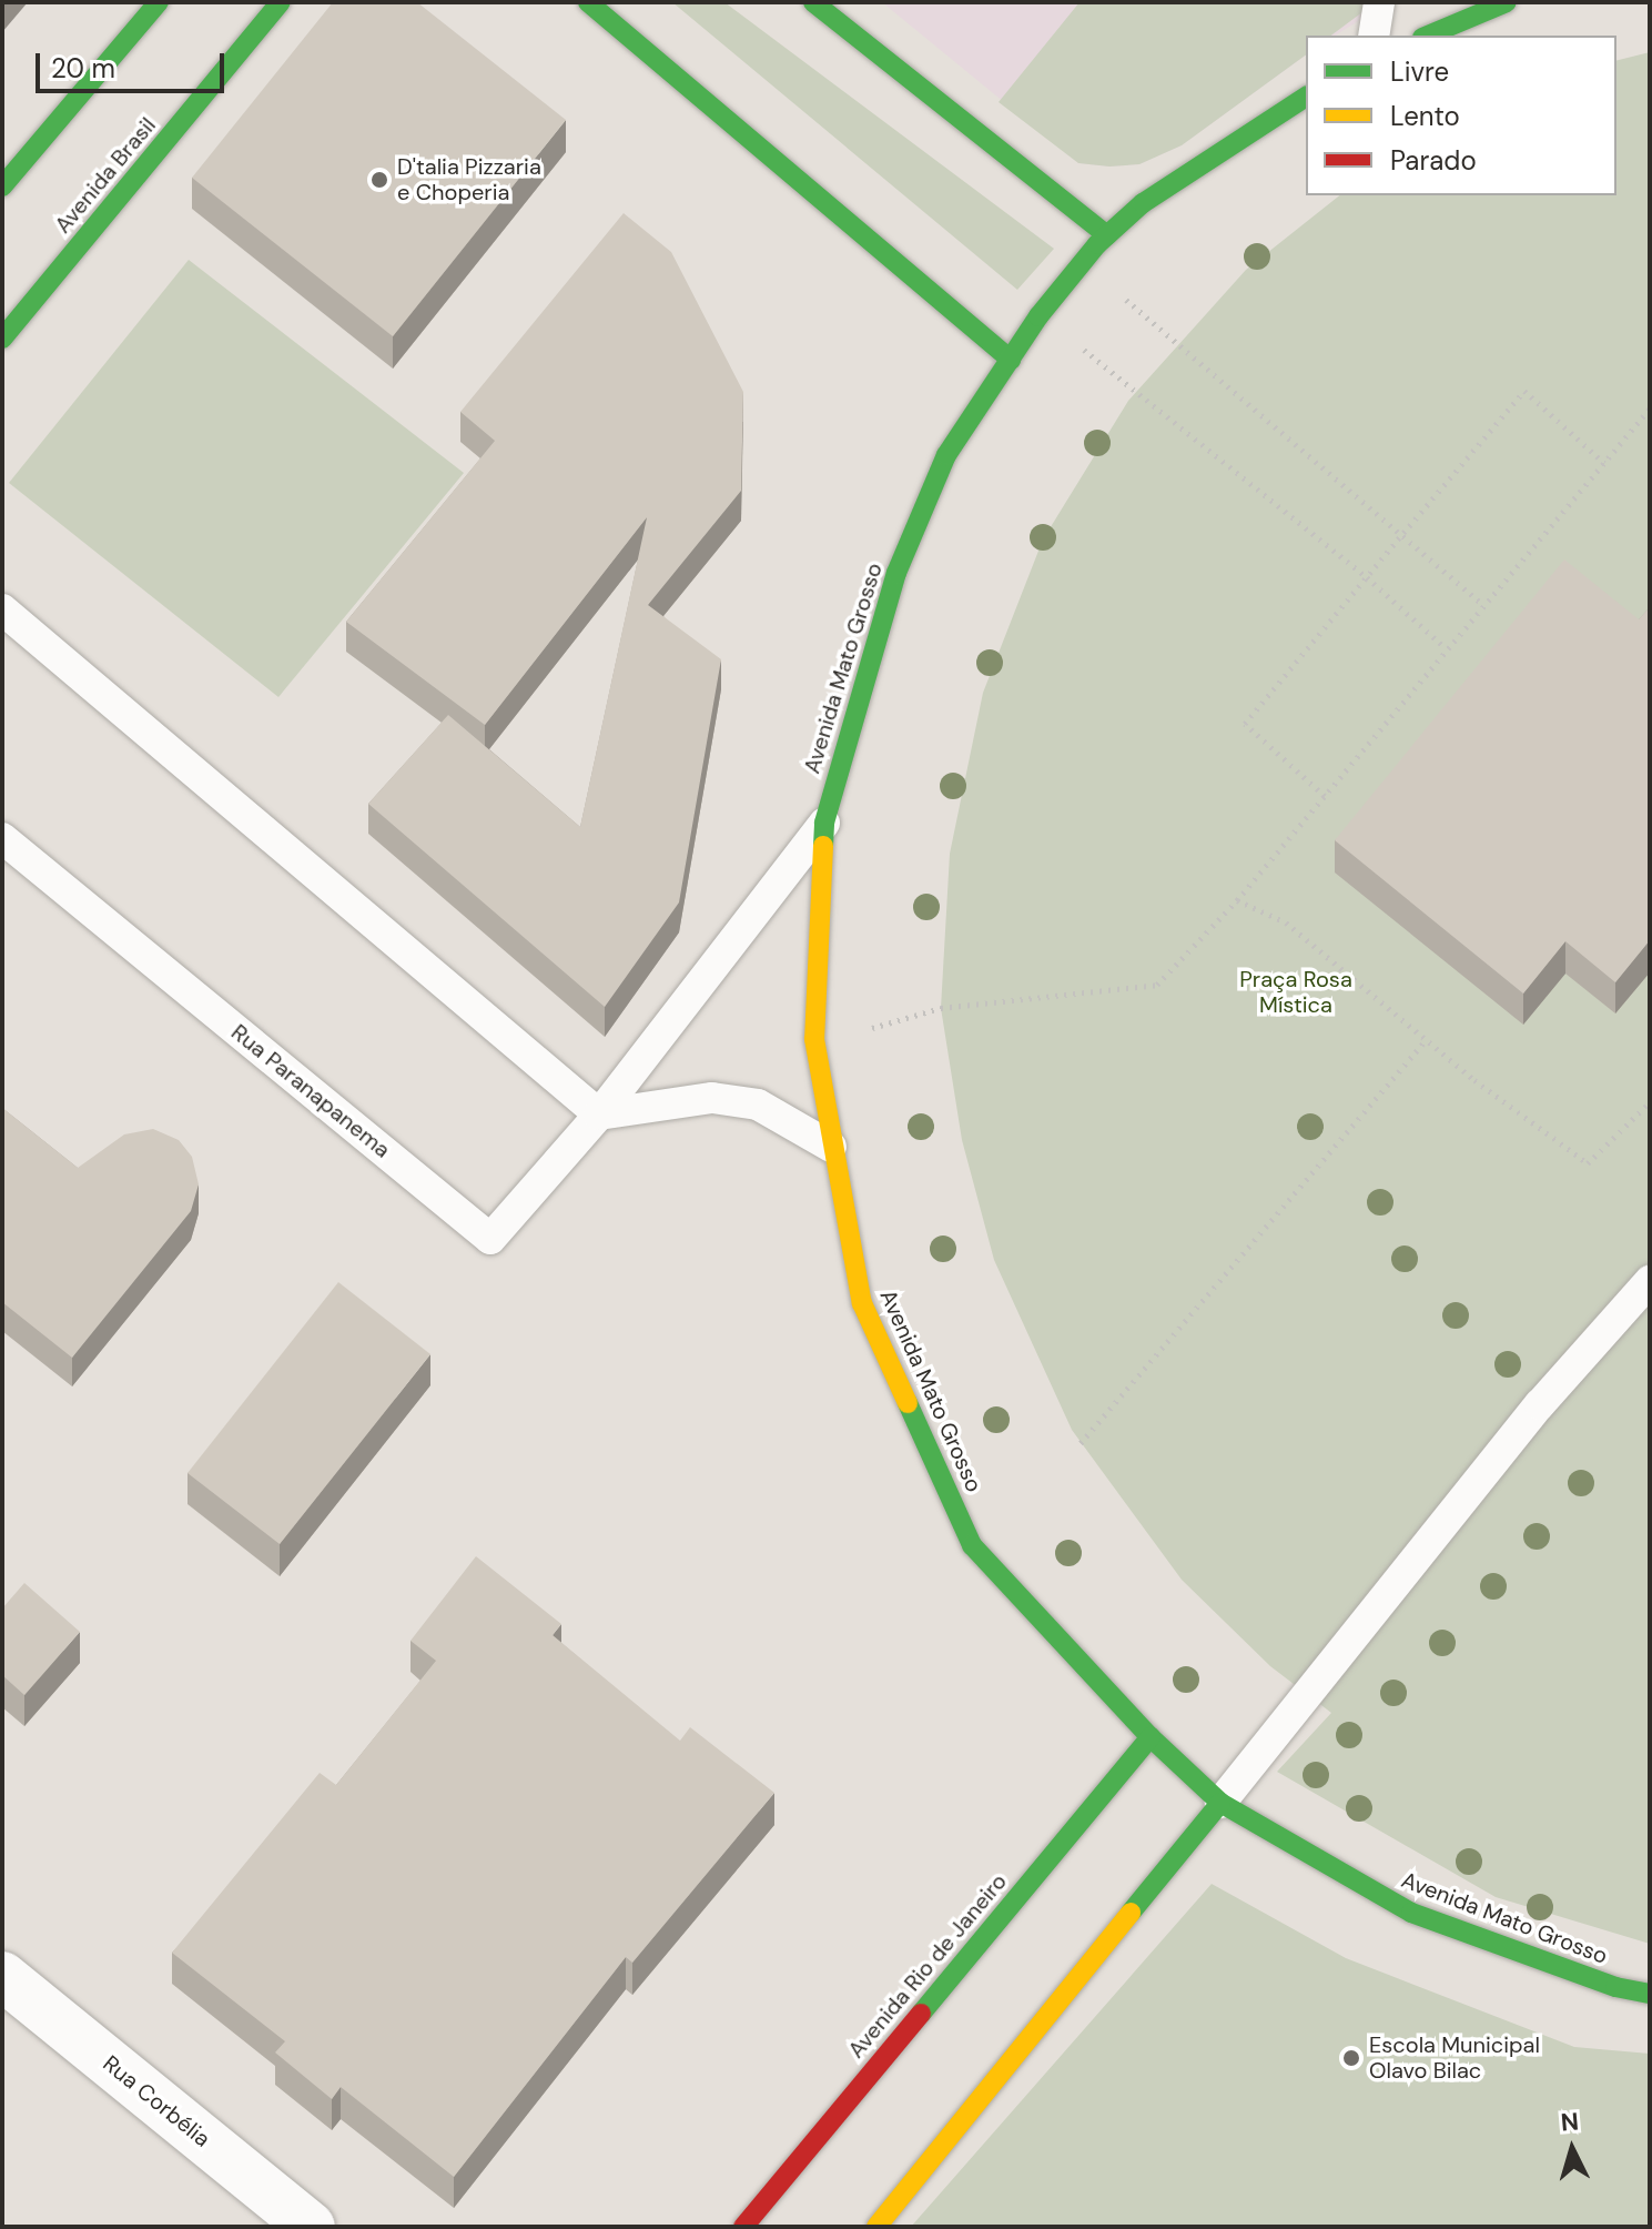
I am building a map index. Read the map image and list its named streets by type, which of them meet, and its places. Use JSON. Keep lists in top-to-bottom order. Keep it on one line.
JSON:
{"streets":{"main road":["Avenida Brasil","Avenida Mato Grosso","Avenida Rio de Janeiro"],"street":["Rua Corbélia"],"lane":["Rua Paranapanema"]},"crossings":[["Avenida Mato Grosso","Rua Paranapanema"],["Avenida Mato Grosso","Avenida Rio de Janeiro"]],"parks":["Praça Rosa Mística"],"places":["D'talia Pizzaria e Choperia","Escola Municipal Olavo Bilac"],"legend":["Livre","Lento","Parado"],"scale_bar":"20 m","north":"top"}
